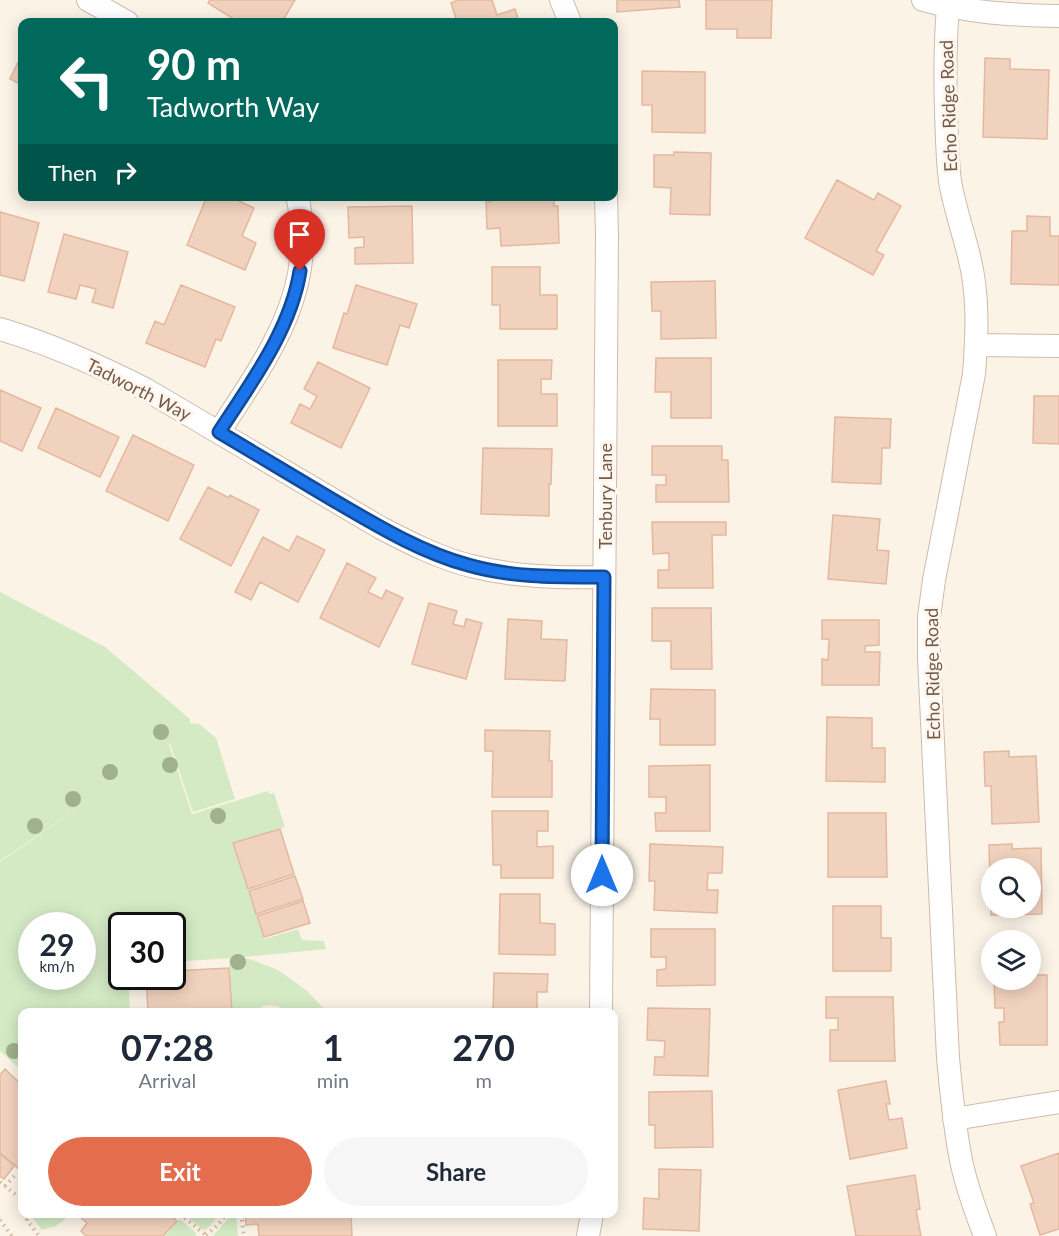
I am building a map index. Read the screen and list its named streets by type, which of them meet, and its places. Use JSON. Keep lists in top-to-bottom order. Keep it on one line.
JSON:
{"streets":{"street":["Echo Ridge Road","Tadworth Way","Tenbury Lane"]},"crossings":[["Tadworth Way","Tenbury Lane"]],"page":{"turn":["90 m","Tadworth Way"],"then":"Then","speed":"29 km/h","limit":"30","eta":["07:28","Arrival","1","min","270","m"],"buttons":["Exit","Share"]}}
